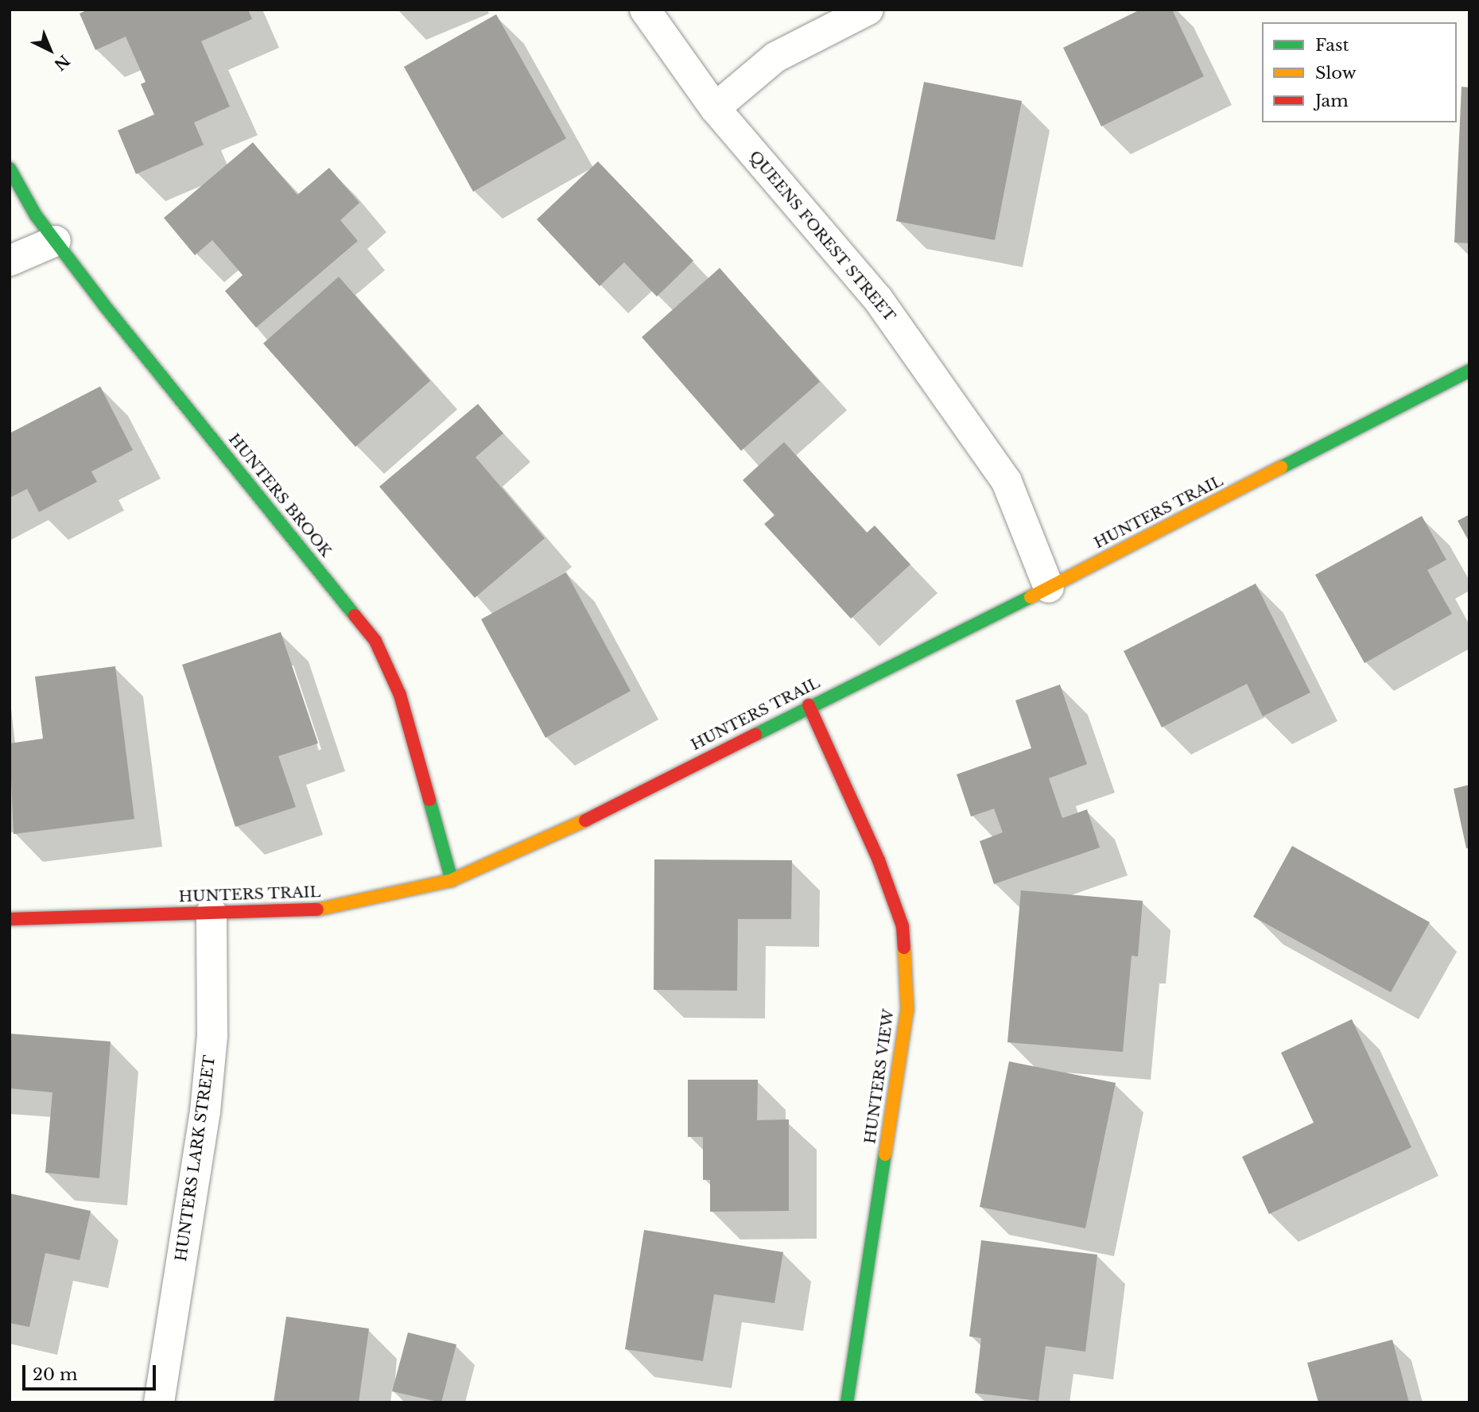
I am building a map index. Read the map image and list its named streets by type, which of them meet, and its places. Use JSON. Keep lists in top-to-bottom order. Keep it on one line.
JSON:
{"streets":{"street":["QUEENS FOREST STREET","HUNTERS BROOK","HUNTERS TRAIL","HUNTERS VIEW","HUNTERS LARK STREET"]},"crossings":[["QUEENS FOREST STREET","HUNTERS TRAIL"],["HUNTERS BROOK","HUNTERS TRAIL"],["HUNTERS TRAIL","HUNTERS VIEW"],["HUNTERS TRAIL","HUNTERS LARK STREET"]],"legend":["Fast","Slow","Jam"],"scale_bar":"20 m","north":"bottom right"}
